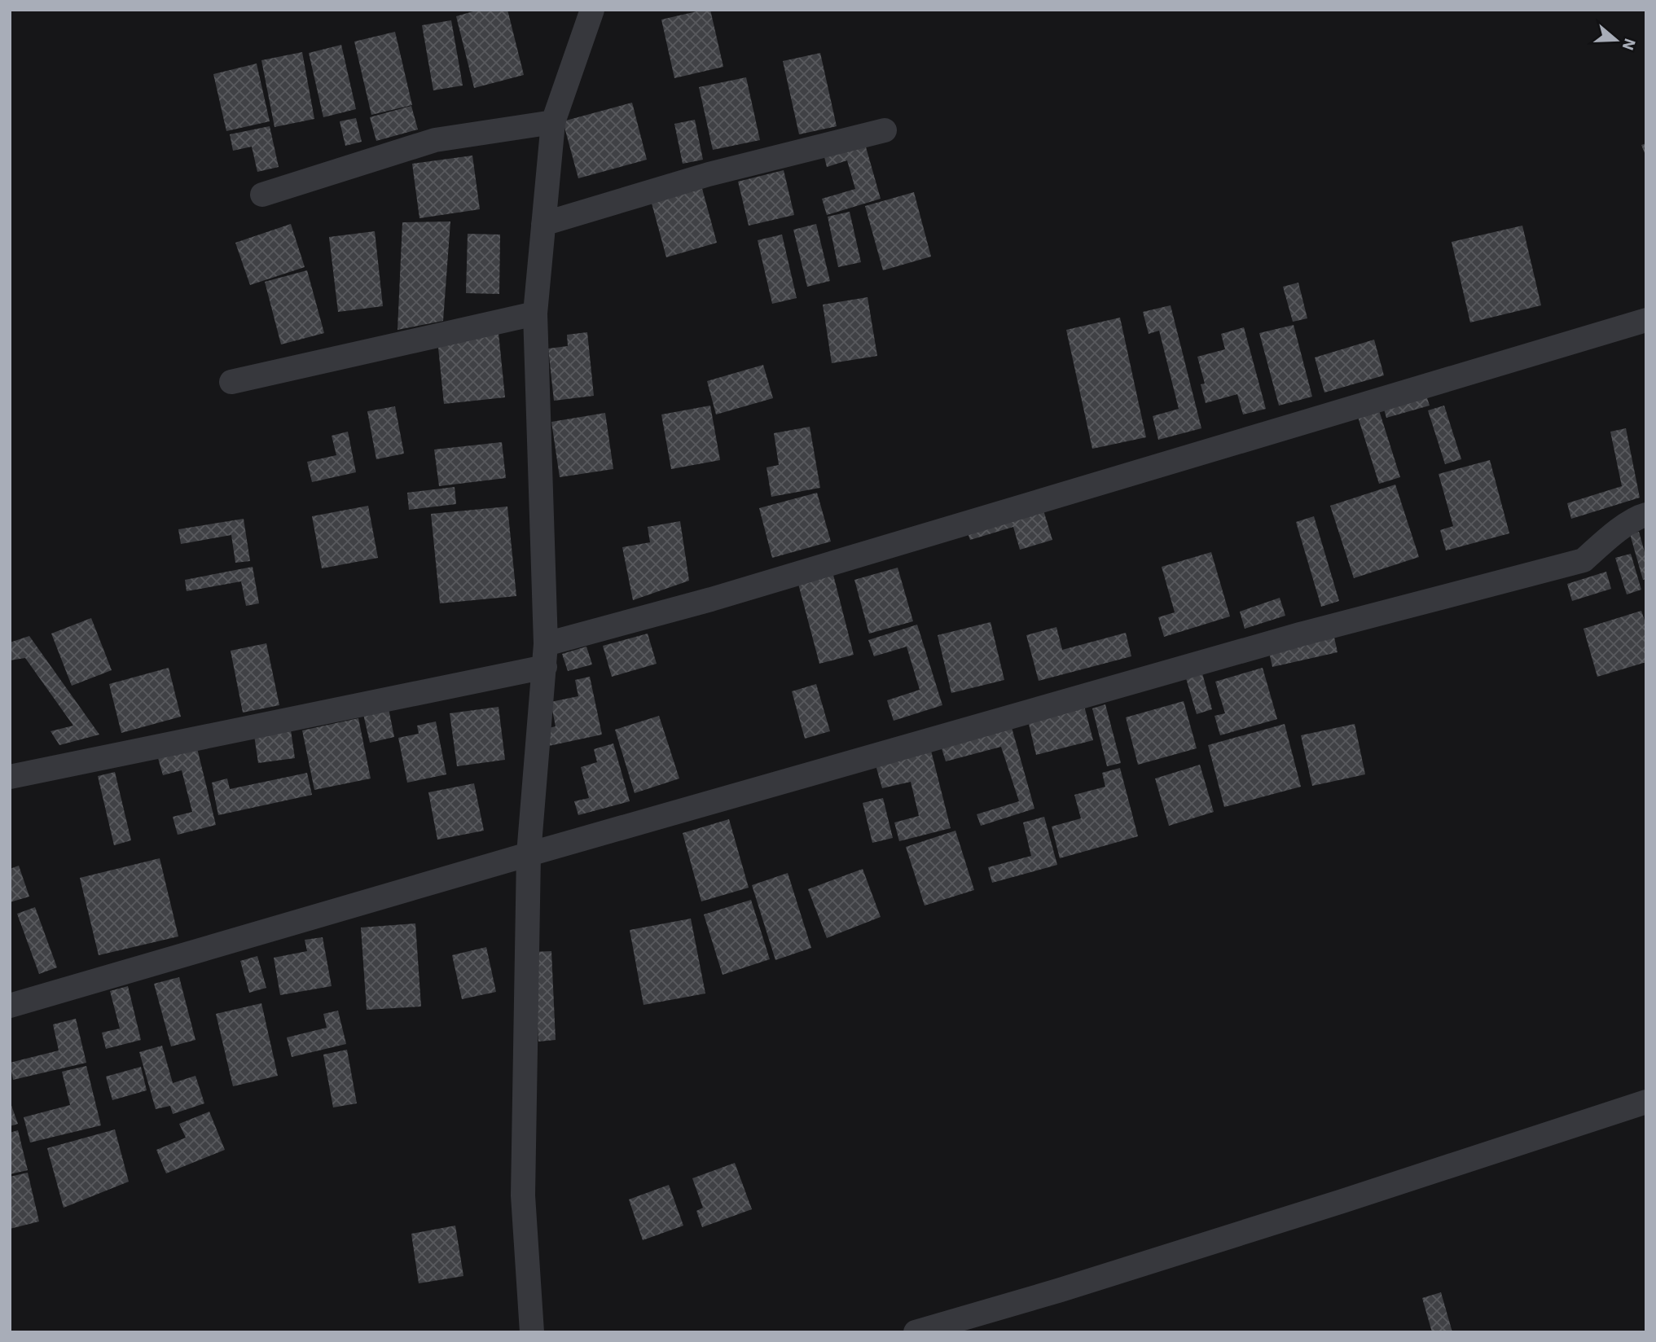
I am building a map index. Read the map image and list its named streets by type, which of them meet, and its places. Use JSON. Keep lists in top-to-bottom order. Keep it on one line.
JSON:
{"north":"right"}
